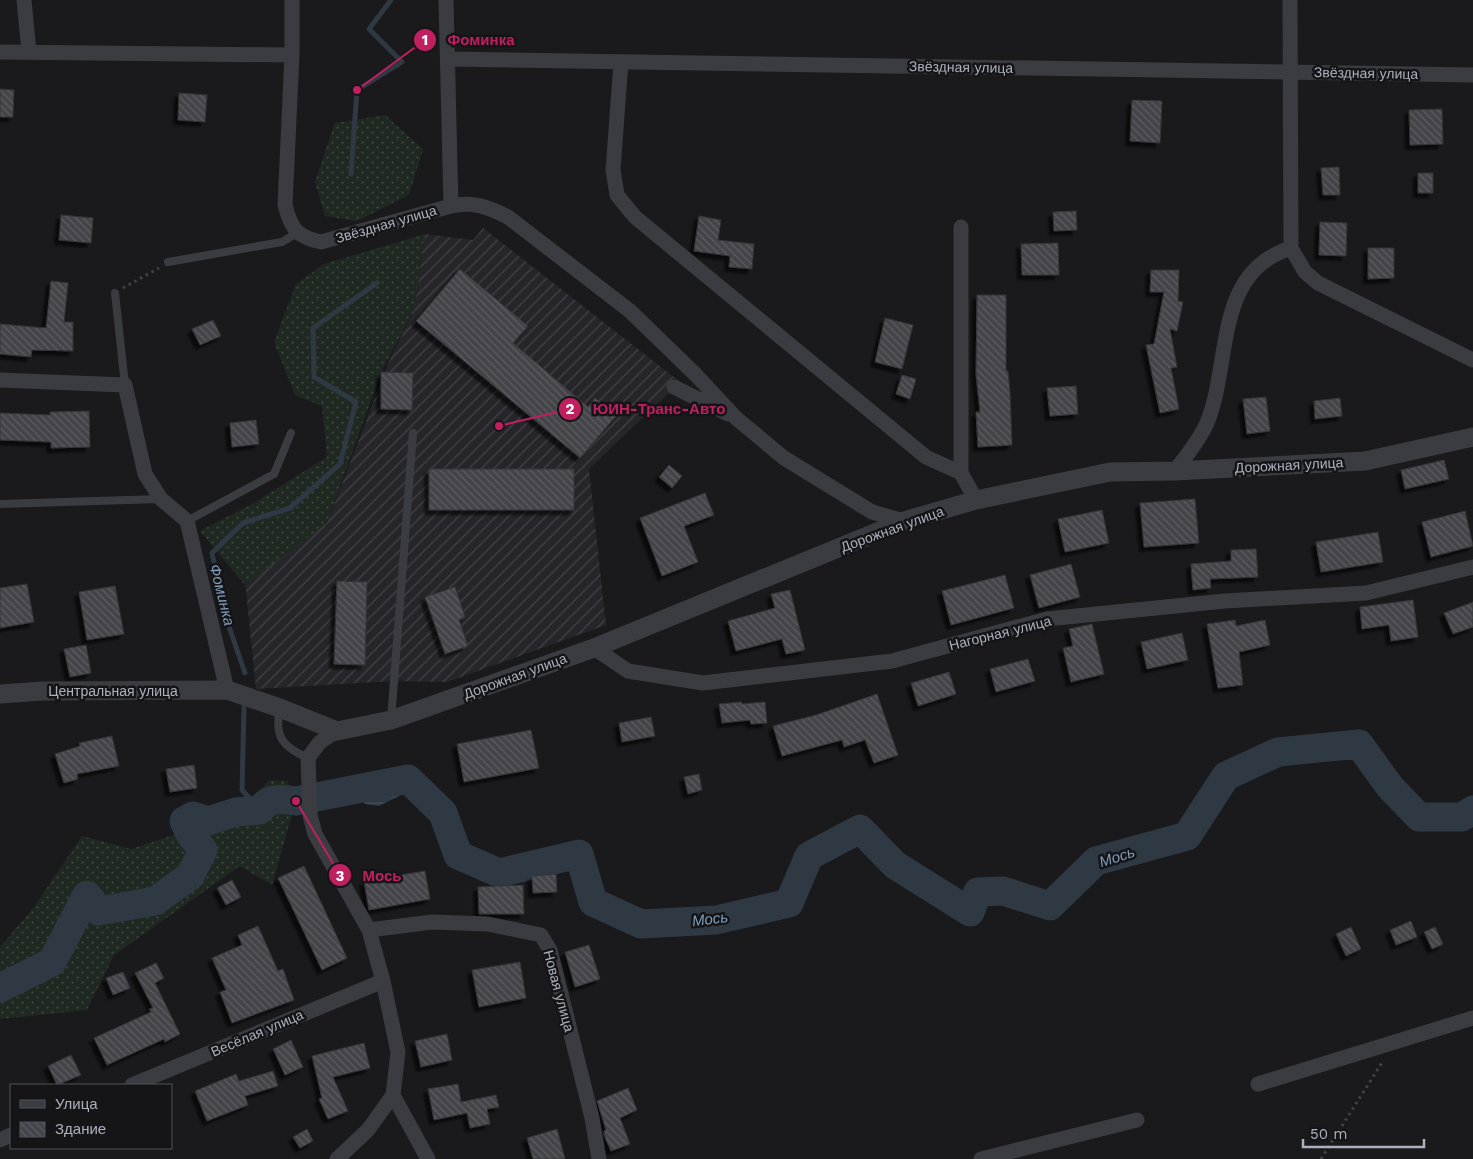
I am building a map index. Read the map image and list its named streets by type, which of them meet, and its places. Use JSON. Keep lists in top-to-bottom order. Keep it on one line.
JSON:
{"streets":{"street":["Звёздная улица","Дорожная улица","Нагорная улица","Центральная улица","Новая улица","Весёлая улица"]},"crossings":[["Дорожная улица","Нагорная улица"],["Дорожная улица","Центральная улица"]],"water":["Фоминка","Мось"],"places":["Фоминка","ЮИН-Транс-Авто","Мось"],"legend":["Улица","Здание"],"scale_bar":"50 m"}
